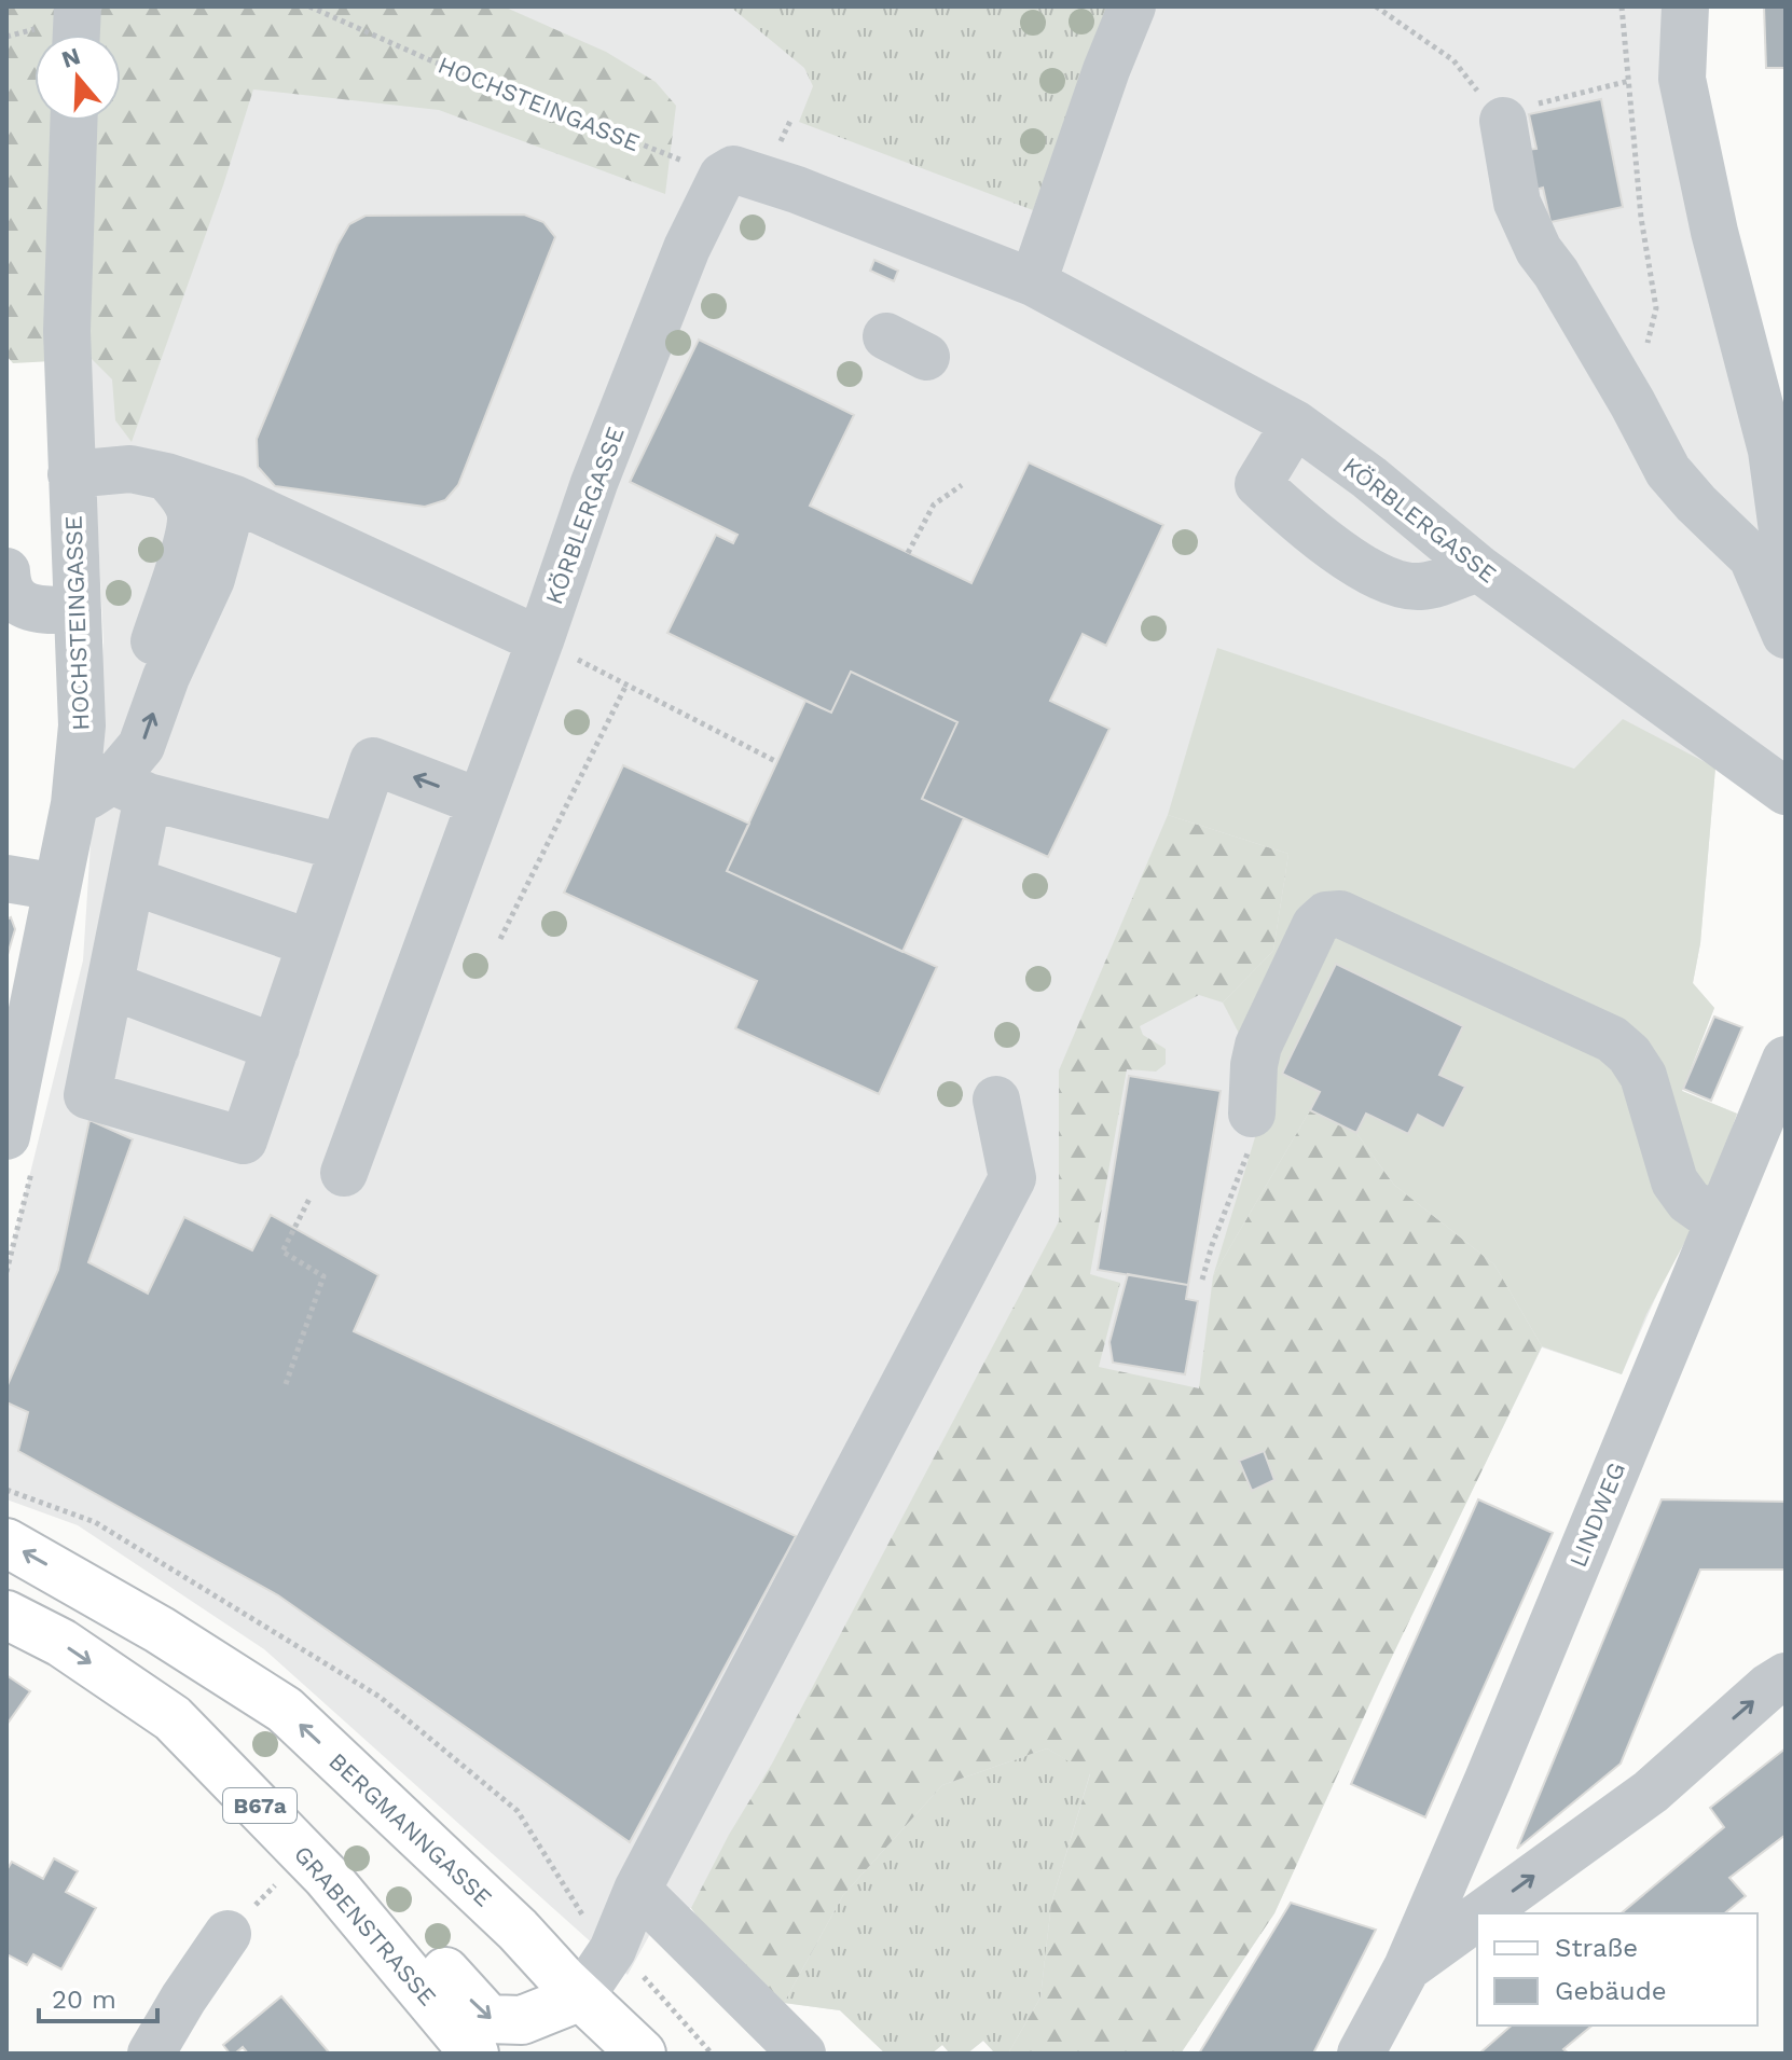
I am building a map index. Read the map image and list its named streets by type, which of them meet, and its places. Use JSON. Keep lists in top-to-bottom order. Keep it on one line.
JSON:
{"streets":{"main road":["B67a","BERGMANNGASSE","GRABENSTRASSE"],"street":["HOCHSTEINGASSE","KÖRBLERGASSE","LINDWEG"]},"crossings":[["HOCHSTEINGASSE","KÖRBLERGASSE"]],"one_way":["BERGMANNGASSE","GRABENSTRASSE"],"legend":["Straße","Gebäude"],"scale_bar":"20 m","north":"top"}
